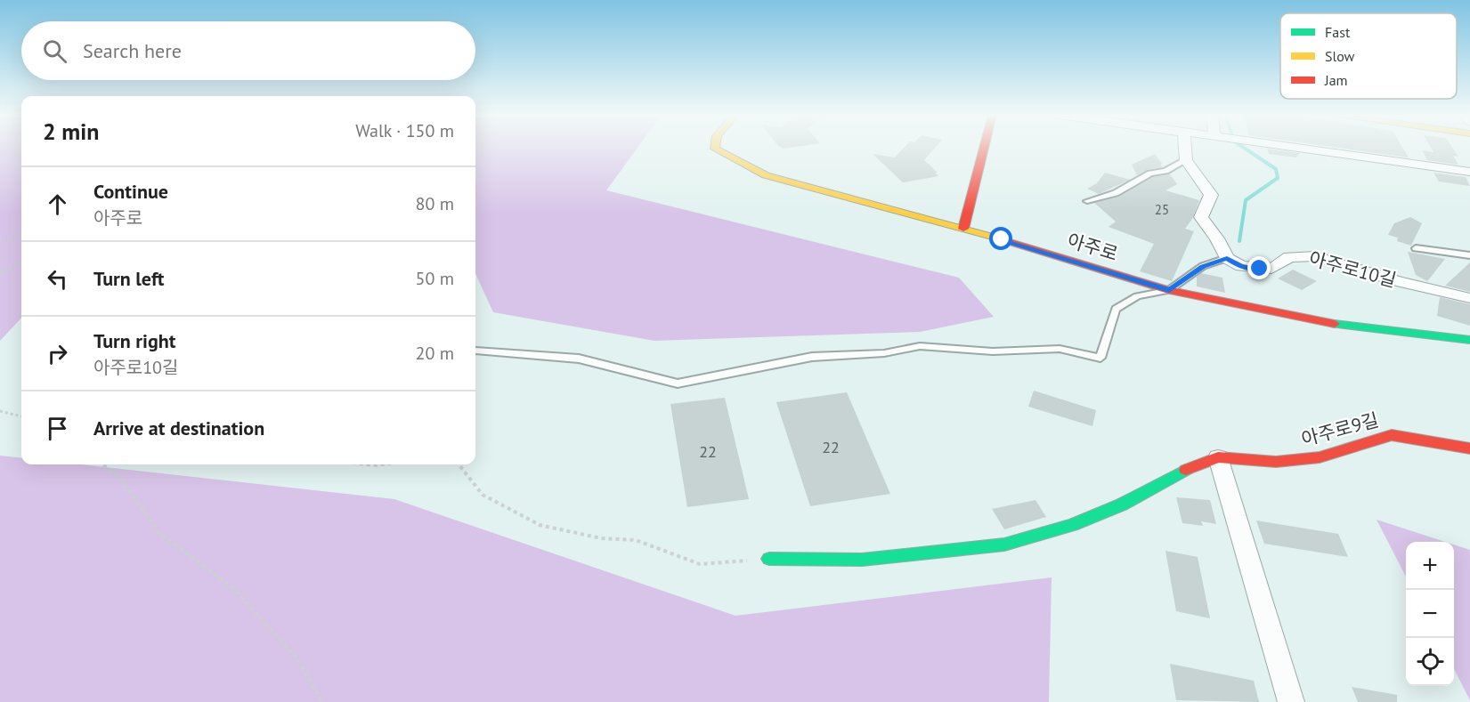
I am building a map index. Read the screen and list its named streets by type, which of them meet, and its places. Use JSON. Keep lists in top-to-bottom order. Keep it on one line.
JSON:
{"streets":{"street":["아주로","아주로10길","아주로9길"]},"house_numbers":["25","22","22"],"legend":["Fast","Slow","Jam"],"page":{"search":"Search here","heading":["2 min","Walk · 150 m"],"list":[["Continue","아주로","80 m"],["Turn left","50 m"],["Turn right","아주로10길","20 m"],"Arrive at destination"],"map_buttons":["+","−"]}}
